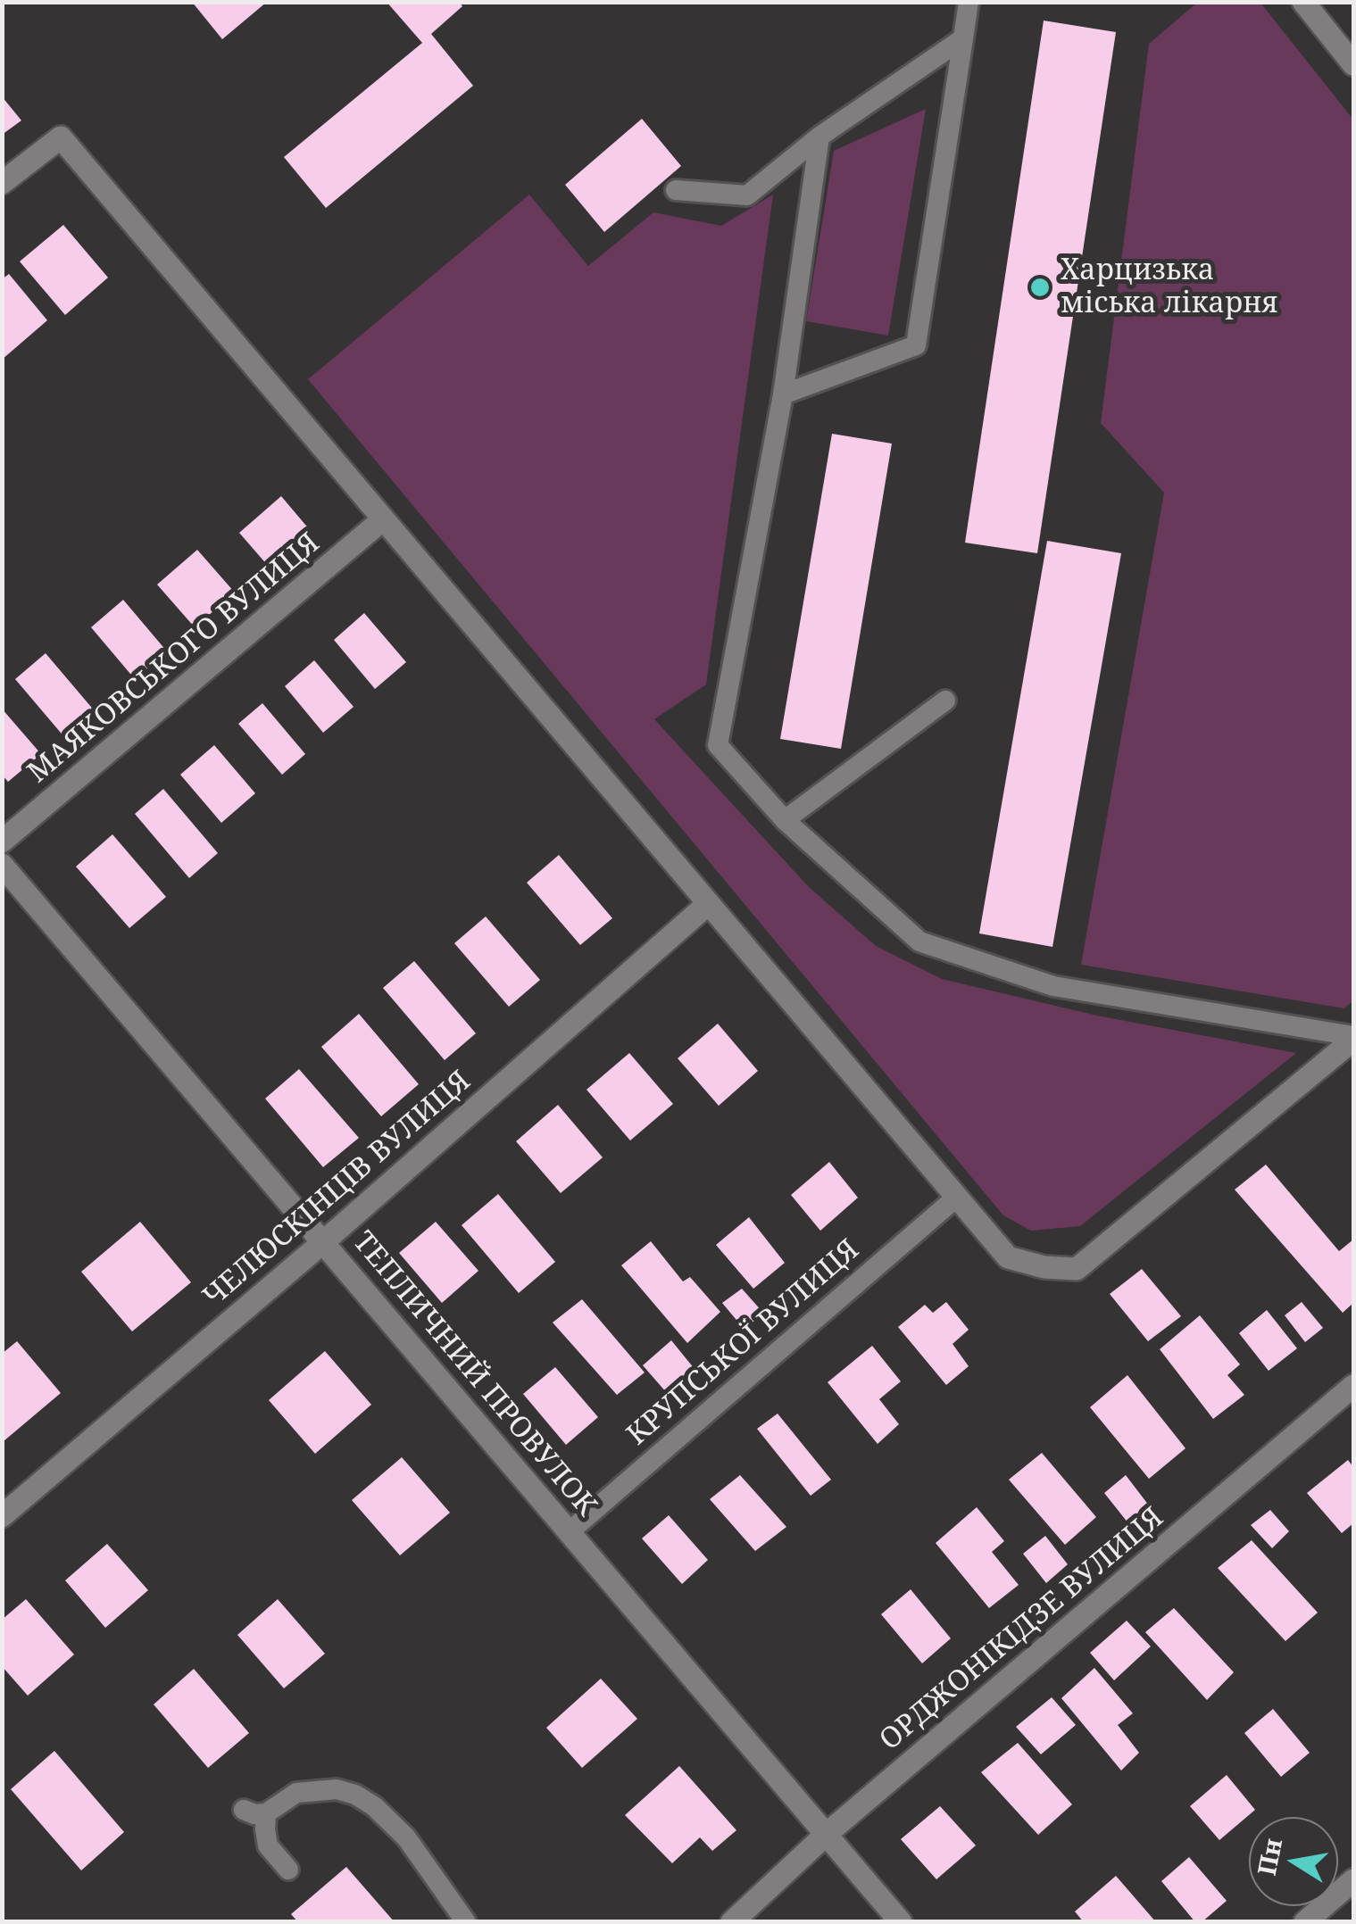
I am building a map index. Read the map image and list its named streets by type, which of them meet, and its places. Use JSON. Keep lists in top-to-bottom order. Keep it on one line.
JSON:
{"streets":{"street":["МАЯКОВСЬКОГО ВУЛИЦЯ","ЧЕЛЮСКІНЦІВ ВУЛИЦЯ","ТЕПЛИЧНИЙ ПРОВУЛОК","ОРДЖОНІКІДЗЕ ВУЛИЦЯ"],"lane":["КРУПСЬКОЇ ВУЛИЦЯ"]},"crossings":[["ЧЕЛЮСКІНЦІВ ВУЛИЦЯ","ТЕПЛИЧНИЙ ПРОВУЛОК"],["КРУПСЬКОЇ ВУЛИЦЯ","ТЕПЛИЧНИЙ ПРОВУЛОК"],["ТЕПЛИЧНИЙ ПРОВУЛОК","ОРДЖОНІКІДЗЕ ВУЛИЦЯ"]],"places":["Харцизька міська лікарня"],"north":"left"}
